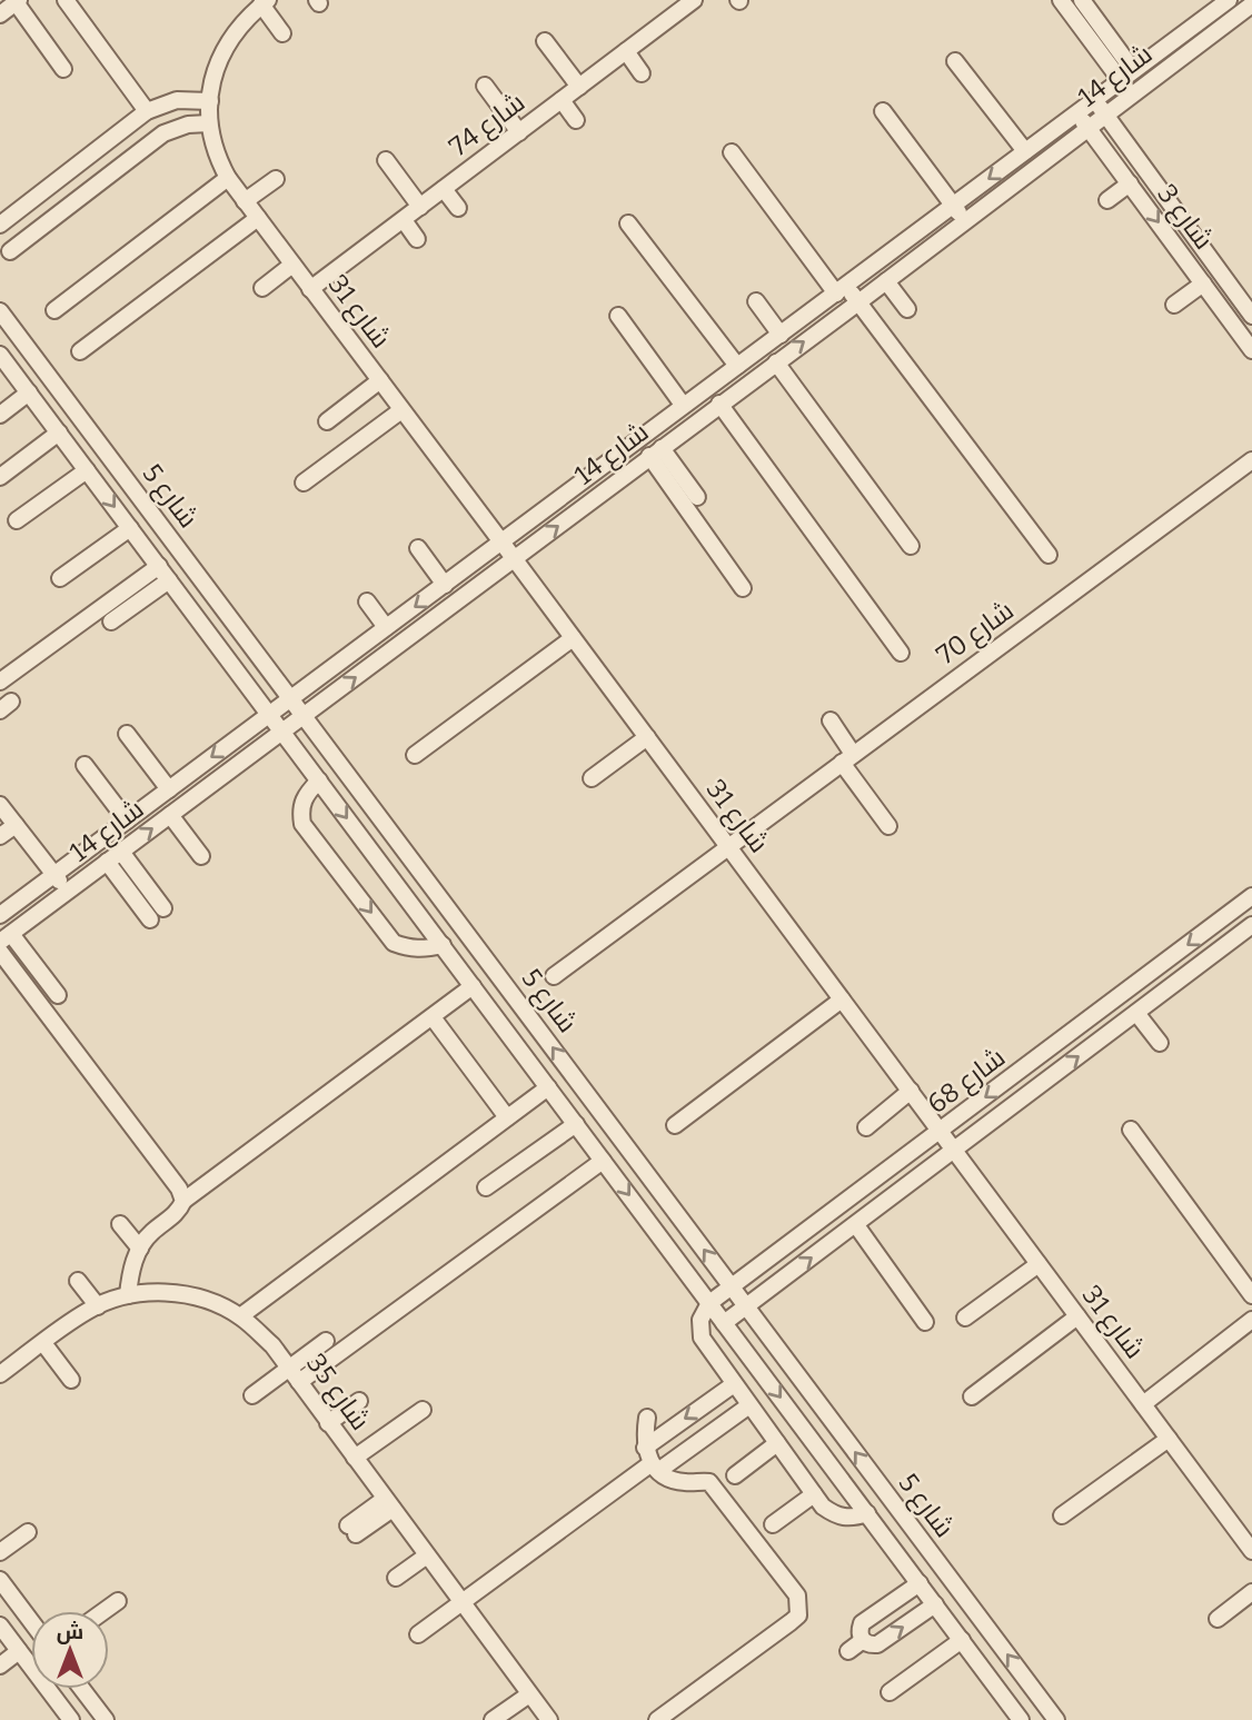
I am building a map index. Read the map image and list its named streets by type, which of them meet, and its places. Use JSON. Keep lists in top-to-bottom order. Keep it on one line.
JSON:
{"streets":{"street":["شارع 14","شارع 74","شارع 3","شارع 31","شارع 5","شارع 70","شارع 68","شارع 35"]},"crossings":[["شارع 14","شارع 3"],["شارع 14","شارع 31"],["شارع 14","شارع 5"],["شارع 74","شارع 31"],["شارع 31","شارع 70"],["شارع 31","شارع 68"],["شارع 5","شارع 68"]],"north":"top"}
